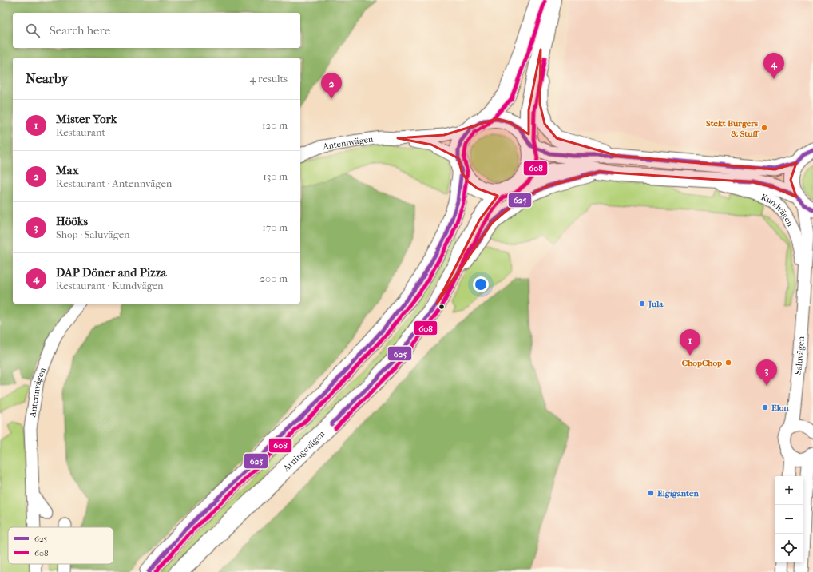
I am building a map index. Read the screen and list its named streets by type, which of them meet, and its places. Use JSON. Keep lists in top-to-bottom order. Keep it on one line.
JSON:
{"streets":{"main road":["Arningevägen"],"street":["Antennvägen","Kundvägen","Saluvägen"]},"crossings":[["Antennvägen","Kundvägen"],["Antennvägen","Arningevägen"],["Kundvägen","Saluvägen"],["Kundvägen","Arningevägen"]],"places":["Stekt Burgers & Stuff","Jula","ChopChop","Elon","Elgiganten"],"lines":["transit line 608","transit line 625"],"legend":["625","608"],"page":{"search":"Search here","pins":["4","2","1","3"],"heading":["Nearby","4 results"],"list":[{"mark":"1","name":"Mister York","note":"Restaurant","value":"120 m"},{"mark":"2","name":"Max","note":"Restaurant · Antennvägen","value":"130 m"},{"mark":"3","name":"Hööks","note":"Shop · Saluvägen","value":"170 m"},{"mark":"4","name":"DAP Döner and Pizza","note":"Restaurant · Kundvägen","value":"200 m"}],"map_buttons":["+","−"]}}
